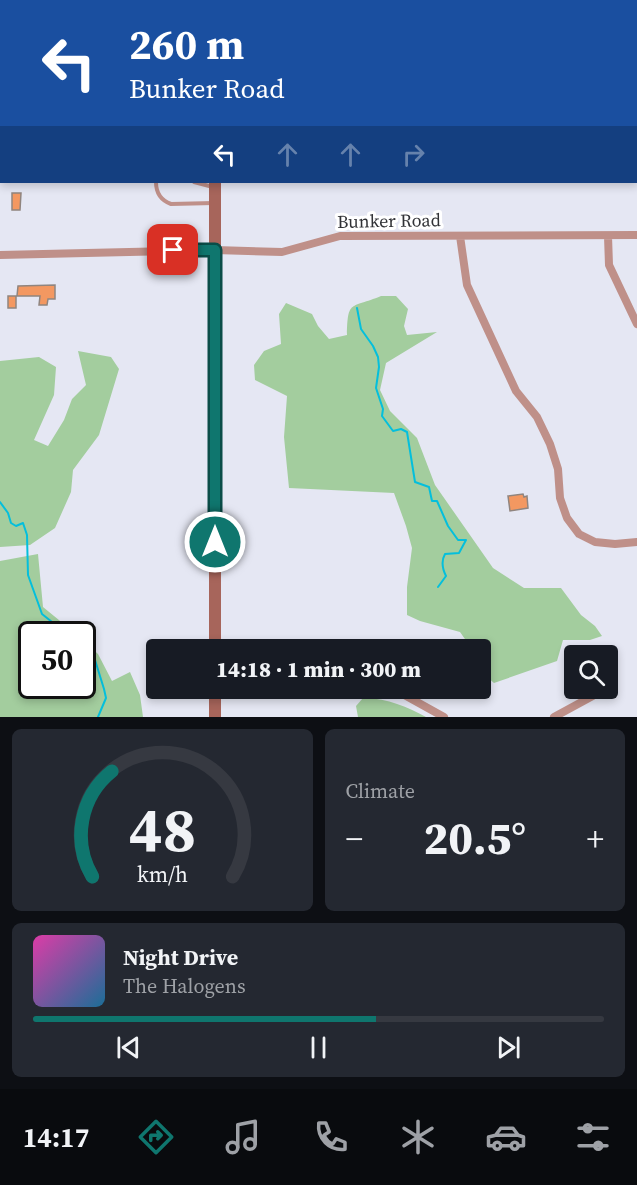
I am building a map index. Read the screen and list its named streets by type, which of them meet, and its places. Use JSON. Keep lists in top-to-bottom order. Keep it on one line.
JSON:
{"streets":{"street":["Bunker Road"]},"page":{"turn":["260 m","Bunker Road"],"limit":"50","trip":"14:18 · 1 min · 300 m","tile":"Climate","heat":["−","20.5°","+"],"song":["Night Drive","The Halogens"],"tabs":"14:17","gauge":["48","km/h"]}}
